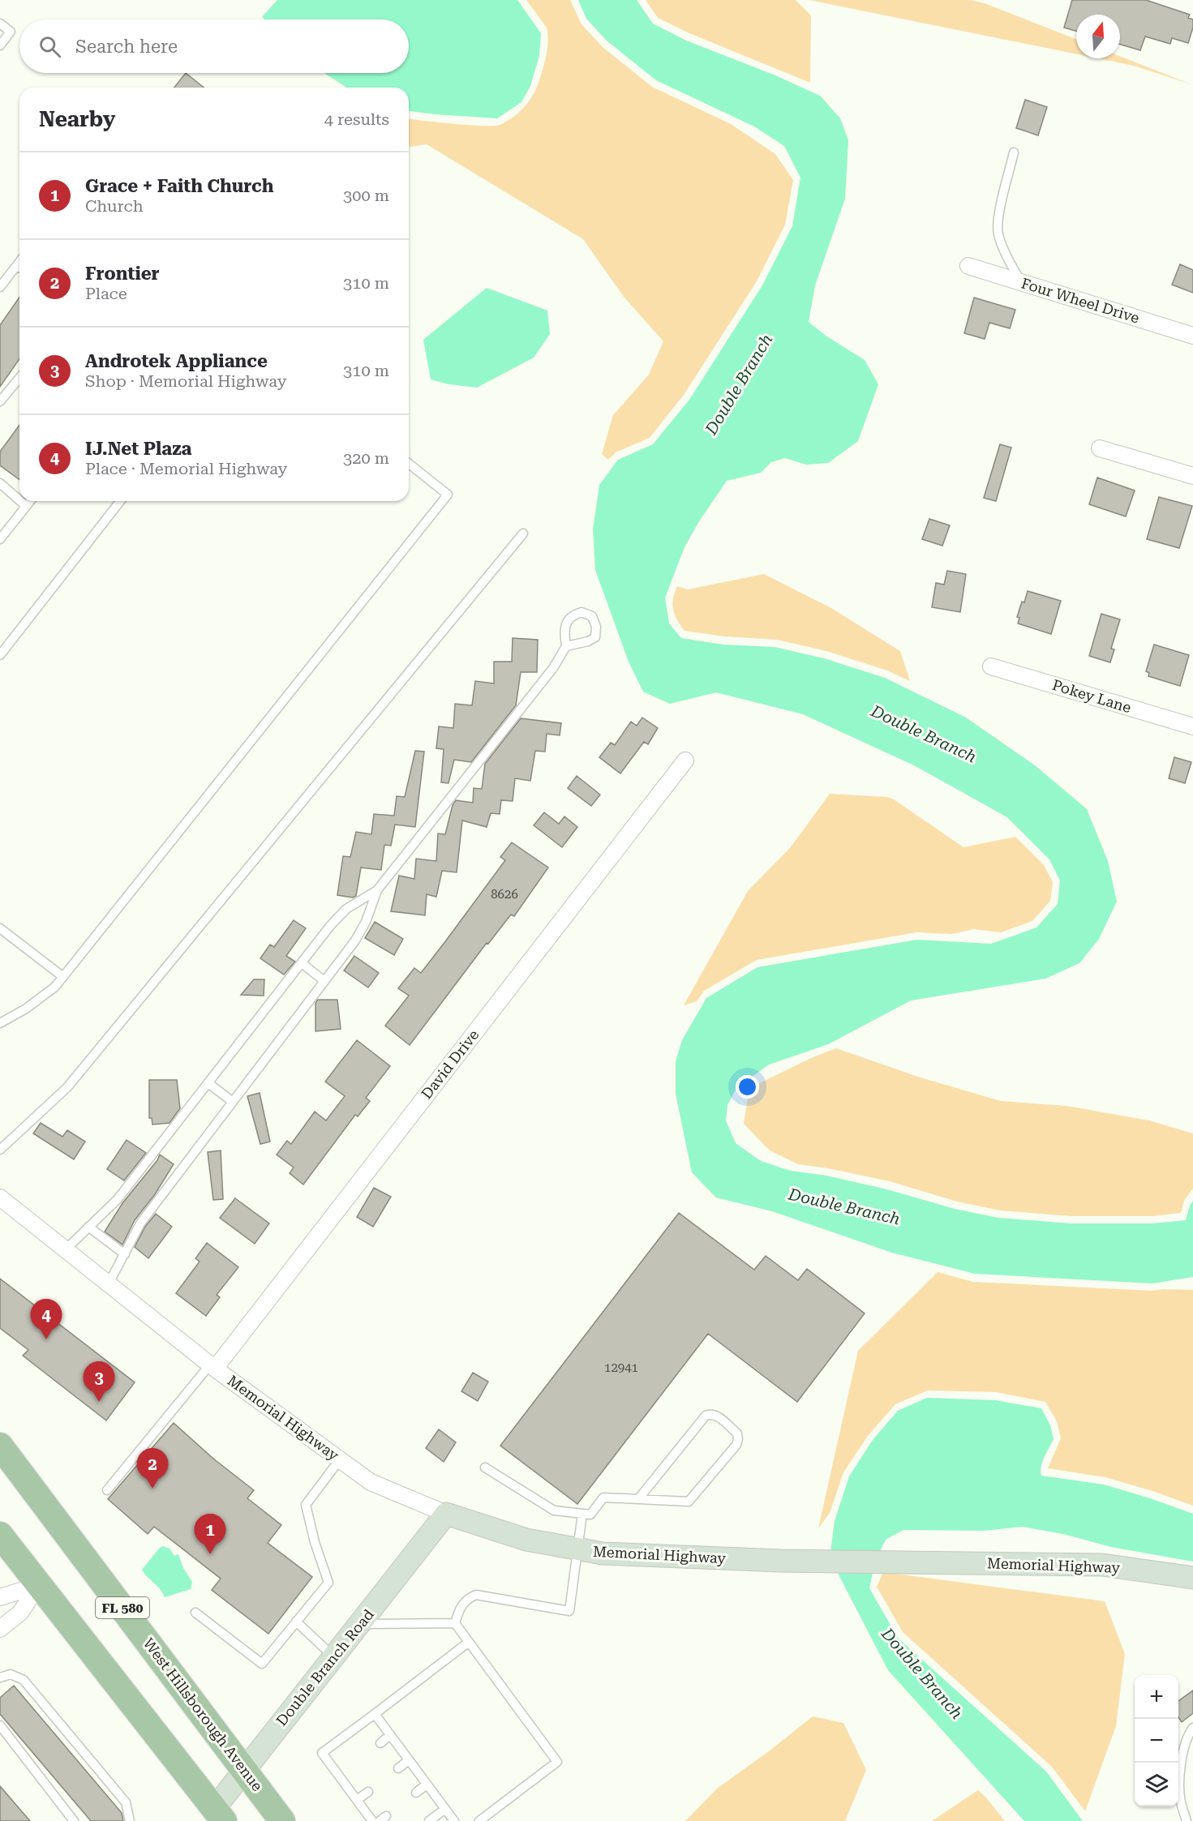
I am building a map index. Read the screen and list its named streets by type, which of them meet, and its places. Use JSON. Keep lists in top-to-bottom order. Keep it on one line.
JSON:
{"streets":{"main road":["FL 580","West Hillsborough Avenue"],"street":["Four Wheel Drive","Pokey Lane","David Drive","Memorial Highway","Double Branch Road"]},"crossings":[["David Drive","Memorial Highway"],["Memorial Highway","Double Branch Road"],["Double Branch Road","West Hillsborough Avenue"]],"water":["Double Branch"],"house_numbers":["8626","12941"],"north":"top","page":{"search":"Search here","heading":["Nearby","4 results"],"list":[{"mark":"1","name":"Grace + Faith Church","note":"Church","value":"300 m"},{"mark":"2","name":"Frontier","note":"Place","value":"310 m"},{"mark":"3","name":"Androtek Appliance","note":"Shop · Memorial Highway","value":"310 m"},{"mark":"4","name":"IJ.Net Plaza","note":"Place · Memorial Highway","value":"320 m"}],"pins":["4","3","2","1"],"map_buttons":["+","−"]}}
